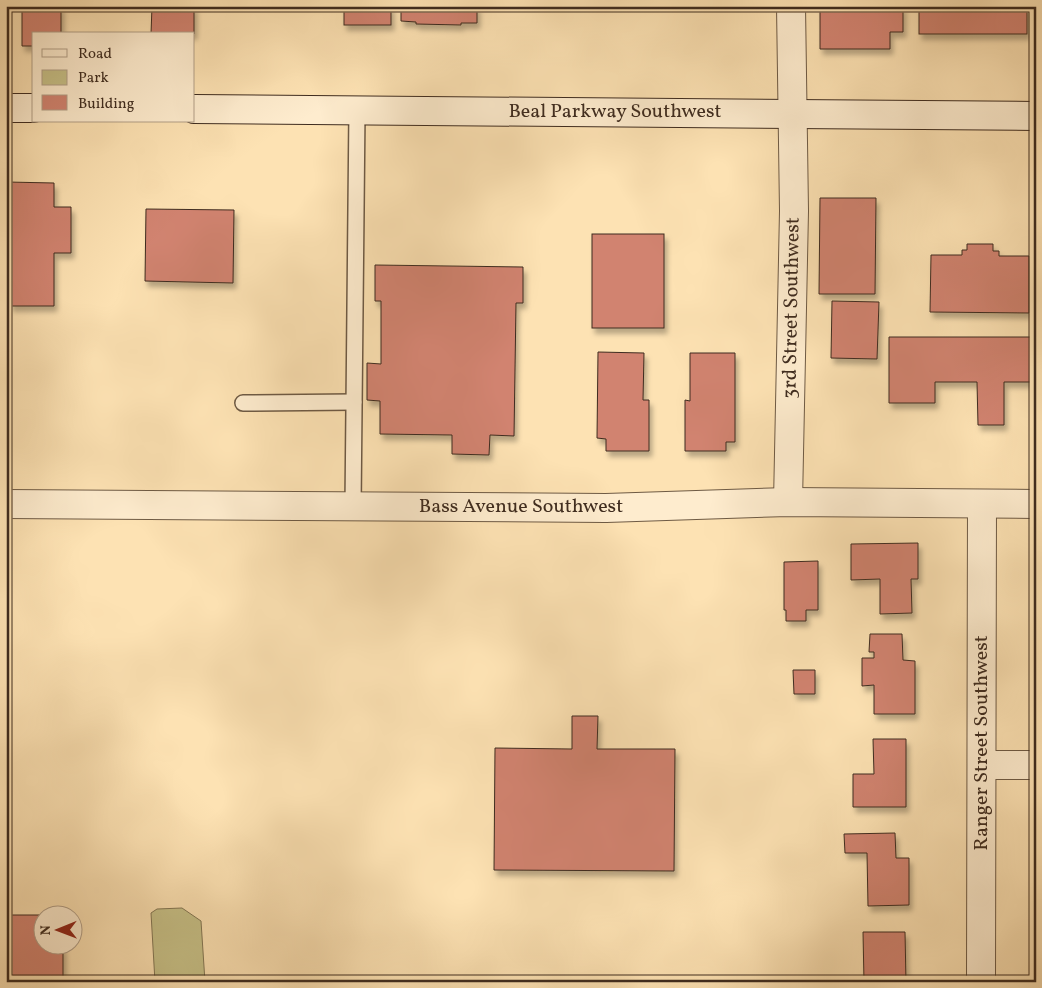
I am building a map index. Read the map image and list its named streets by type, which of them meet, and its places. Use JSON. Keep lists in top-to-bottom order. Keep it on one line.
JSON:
{"streets":{"street":["Beal Parkway Southwest","3rd Street Southwest","Bass Avenue Southwest","Ranger Street Southwest"]},"crossings":[["Beal Parkway Southwest","3rd Street Southwest"],["3rd Street Southwest","Bass Avenue Southwest"],["Bass Avenue Southwest","Ranger Street Southwest"]],"legend":["Road","Park","Building"],"north":"left"}
